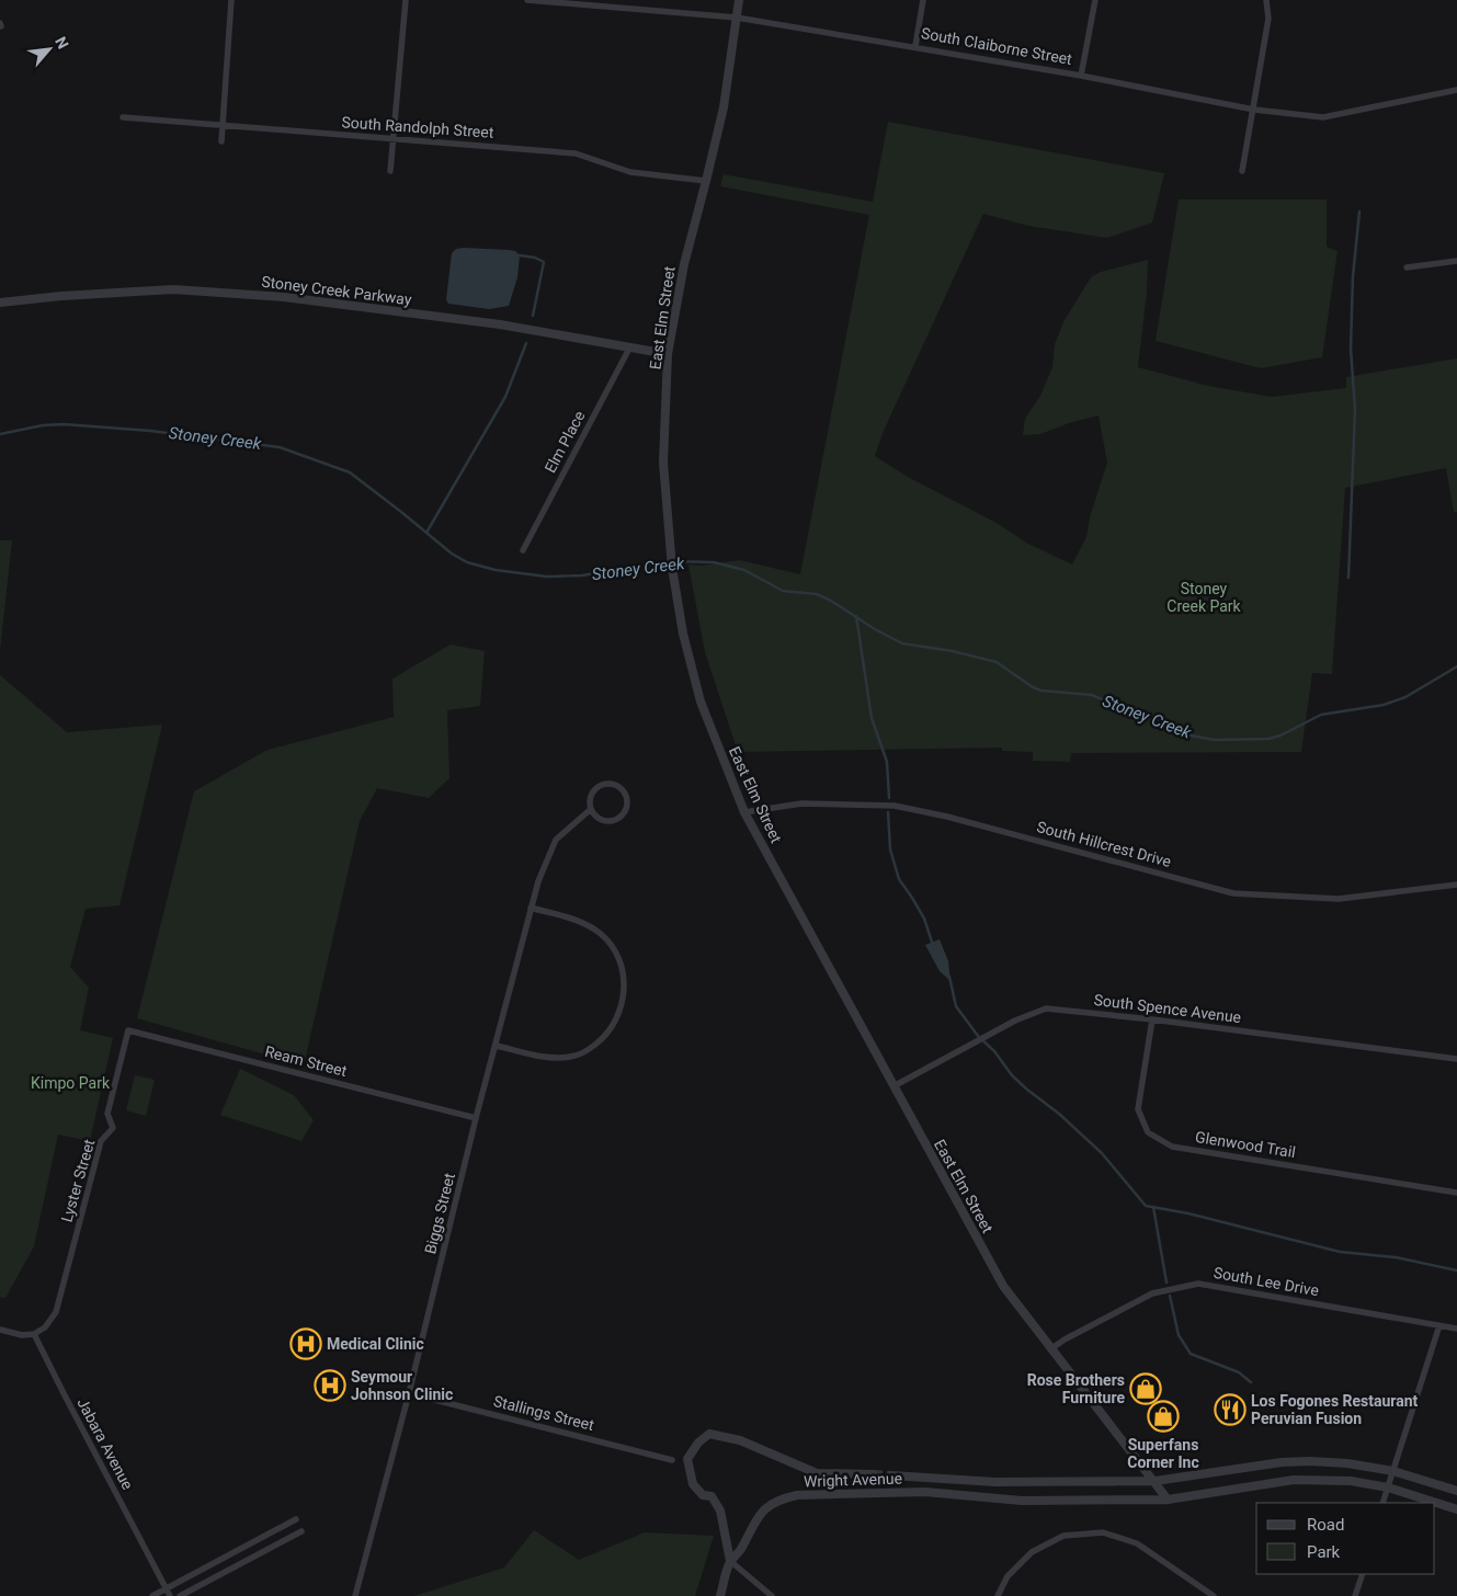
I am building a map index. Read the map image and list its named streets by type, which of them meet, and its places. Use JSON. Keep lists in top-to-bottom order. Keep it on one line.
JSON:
{"streets":{"street":["South Claiborne Street","South Randolph Street","Stoney Creek Parkway","East Elm Street","Elm Place","South Hillcrest Drive","South Spence Avenue","Ream Street","Glenwood Trail","Lyster Street","Biggs Street","South Lee Drive","Stallings Street","Jabara Avenue","Wright Avenue"]},"crossings":[["South Claiborne Street","East Elm Street"],["South Randolph Street","East Elm Street"],["Stoney Creek Parkway","East Elm Street"],["Stoney Creek Parkway","Elm Place"],["East Elm Street","South Hillcrest Drive"],["East Elm Street","South Spence Avenue"],["East Elm Street","South Lee Drive"],["East Elm Street","Wright Avenue"],["South Spence Avenue","Glenwood Trail"],["Ream Street","Lyster Street"],["Ream Street","Biggs Street"],["Lyster Street","Jabara Avenue"],["Biggs Street","Stallings Street"]],"water":["Stoney Creek"],"parks":["Stoney Creek Park","Kimpo Park"],"places":{"hospital":["Medical Clinic","Seymour Johnson Clinic"],"shop":["Rose Brothers Furniture","Superfans Corner Inc"],"restaurant":["Los Fogones Restaurant Peruvian Fusion"]},"legend":["Road","Park"],"north":"top right"}
